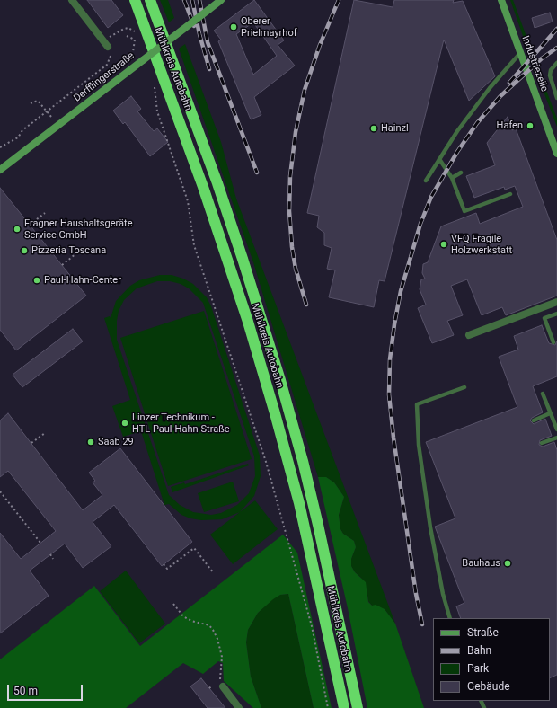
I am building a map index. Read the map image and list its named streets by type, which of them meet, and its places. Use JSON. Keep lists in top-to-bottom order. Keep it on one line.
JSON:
{"streets":{"highway":["Mühlkreis Autobahn"],"street":["Industriezeile","Derfflingerstraße"]},"places":["Oberer Prielmayrhof","Hafen","Hainzl","Fragner Haushaltsgeräte Service GmbH","VFQ Fragile Holzwerkstatt","Pizzeria Toscana","Paul-Hahn-Center","Linzer Technikum - HTL Paul-Hahn-Straße","Saab 29","Bauhaus"],"legend":["Straße","Bahn","Park","Gebäude"],"scale_bar":"50 m"}
